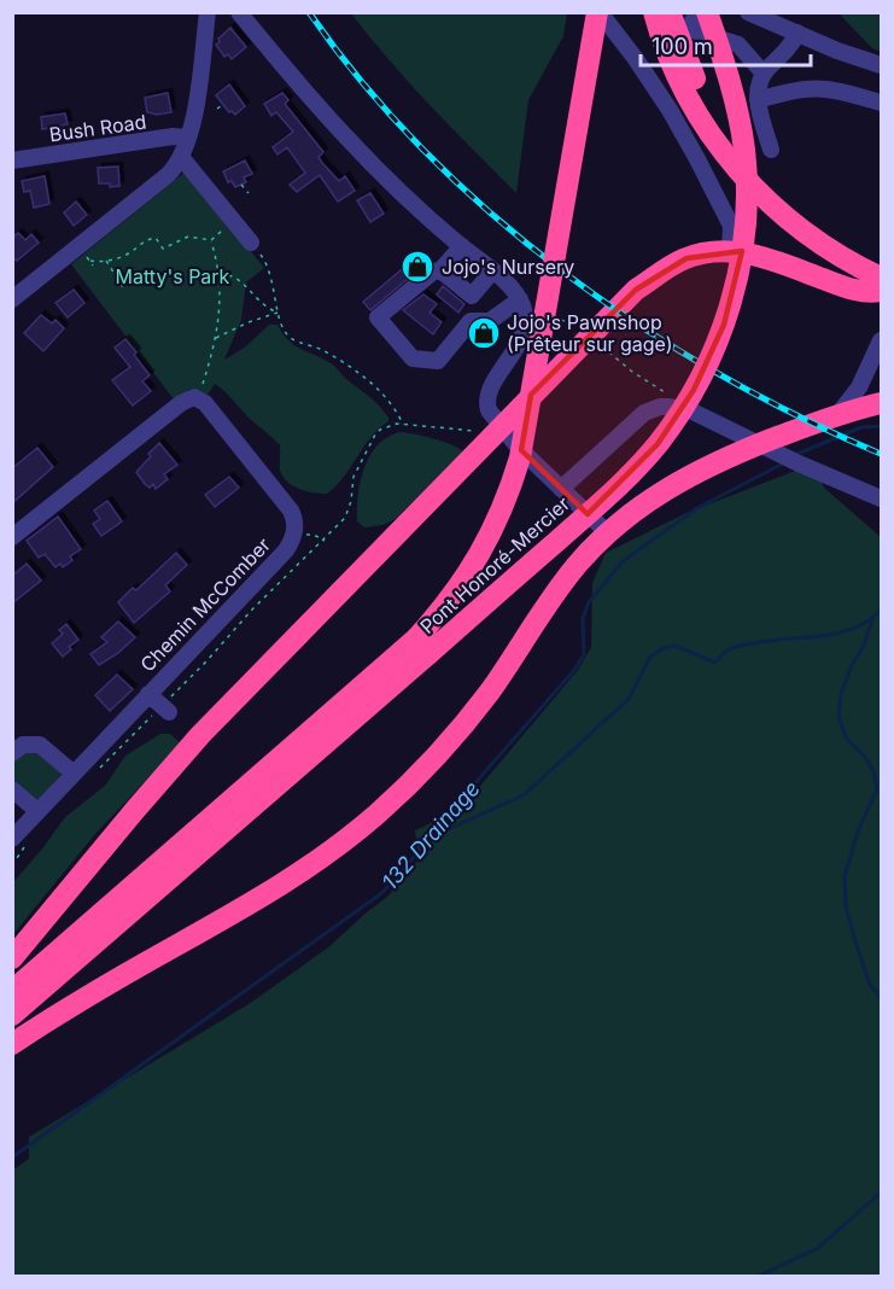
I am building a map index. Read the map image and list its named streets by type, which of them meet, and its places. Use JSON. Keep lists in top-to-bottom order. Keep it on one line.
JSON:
{"streets":{"highway":["Pont Honoré-Mercier"],"street":["Bush Road","Chemin McComber"]},"water":["132 Drainage"],"parks":["Matty's Park"],"places":{"shop":["Jojo's Nursery","Jojo's Pawnshop (Prêteur sur gage)"]},"scale_bar":"100 m"}
